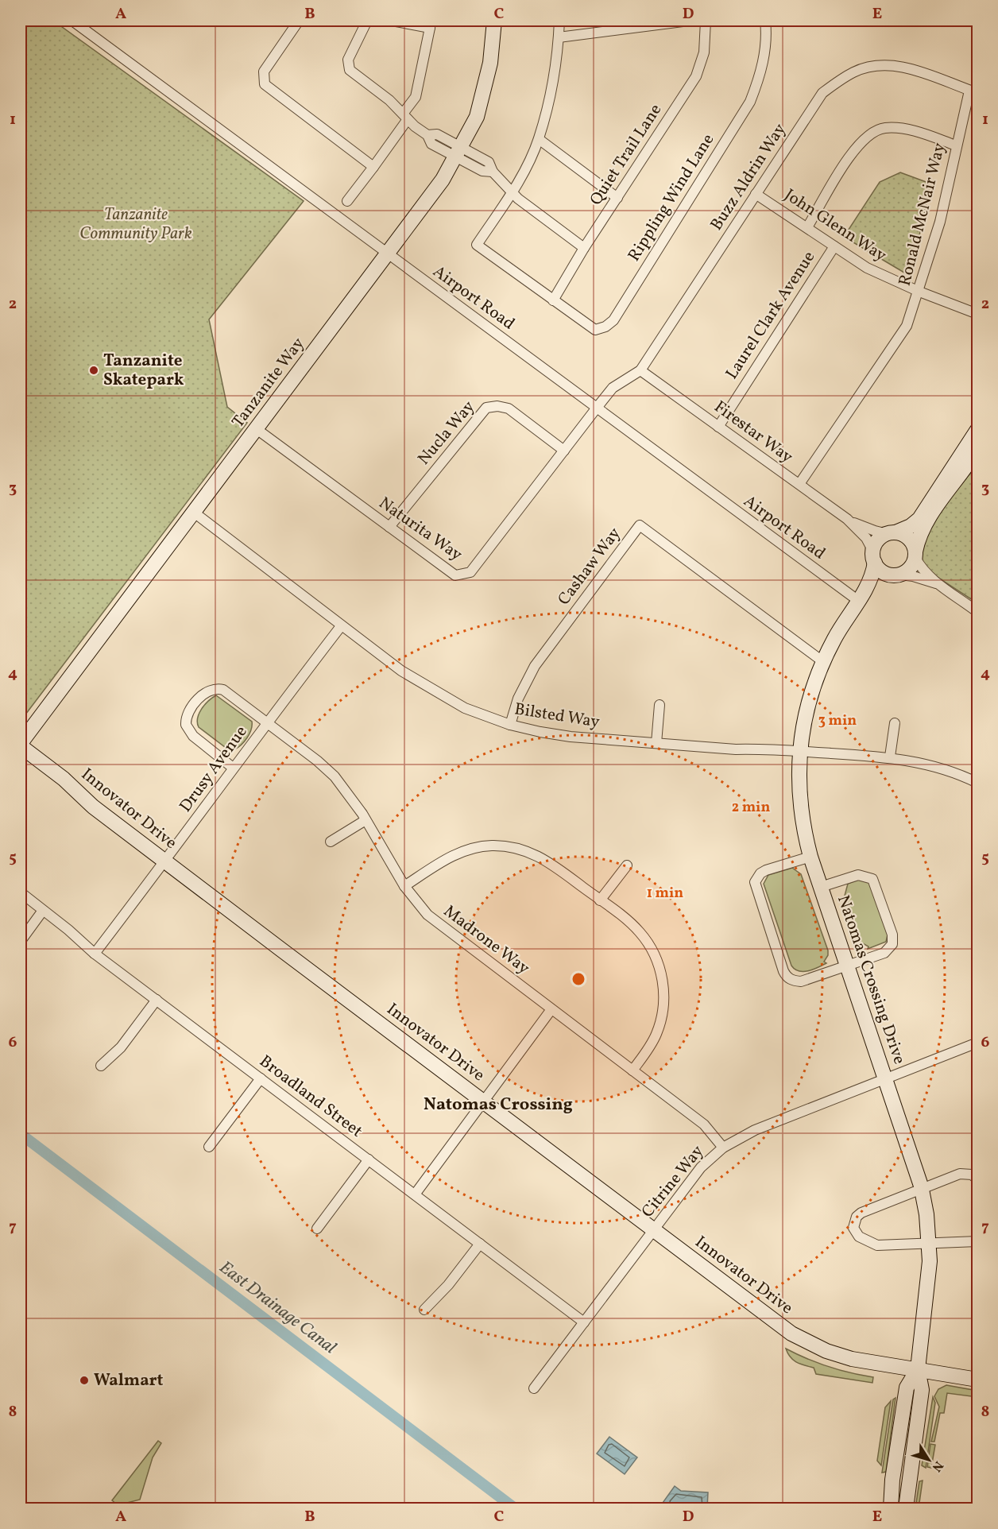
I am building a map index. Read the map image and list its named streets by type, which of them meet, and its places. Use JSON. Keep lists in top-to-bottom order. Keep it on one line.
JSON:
{"streets":{"street":["Quiet Trail Lane","Buzz Aldrin Way","Rippling Wind Lane","Ronald McNair Way","John Glenn Way","Airport Road","Laurel Clark Avenue","Tanzanite Way","Firestar Way","Nucla Way","Naturita Way","Cashaw Way","Bilsted Way","Drusy Avenue","Innovator Drive","Madrone Way","Natomas Crossing Drive","Broadland Street","Citrine Way"]},"crossings":[["Quiet Trail Lane","Rippling Wind Lane"],["Buzz Aldrin Way","Ronald McNair Way"],["Buzz Aldrin Way","John Glenn Way"],["Buzz Aldrin Way","Airport Road"],["Buzz Aldrin Way","Firestar Way"],["Buzz Aldrin Way","Naturita Way"],["Ronald McNair Way","John Glenn Way"],["Ronald McNair Way","Firestar Way"],["John Glenn Way","Laurel Clark Avenue"],["Airport Road","Tanzanite Way"],["Airport Road","Naturita Way"],["Airport Road","Natomas Crossing Drive"],["Laurel Clark Avenue","Firestar Way"],["Tanzanite Way","Naturita Way"],["Tanzanite Way","Bilsted Way"],["Tanzanite Way","Innovator Drive"],["Firestar Way","Natomas Crossing Drive"],["Nucla Way","Naturita Way"],["Cashaw Way","Bilsted Way"],["Cashaw Way","Natomas Crossing Drive"],["Bilsted Way","Drusy Avenue"],["Bilsted Way","Natomas Crossing Drive"],["Drusy Avenue","Innovator Drive"],["Drusy Avenue","Madrone Way"],["Drusy Avenue","Broadland Street"],["Innovator Drive","Natomas Crossing Drive"],["Innovator Drive","Citrine Way"],["Madrone Way","Citrine Way"],["Natomas Crossing Drive","Citrine Way"],["Broadland Street","Citrine Way"]],"districts":["Natomas Crossing"],"water":["East Drainage Canal"],"parks":["Tanzanite Community Park"],"places":["Tanzanite Skatepark","Walmart"],"north":"bottom right","grid":{"columns":["A","B","C","D","E"],"rows":["1","2","3","4","5","6","7","8"]},"rings":["3 min","2 min","1 min"]}
